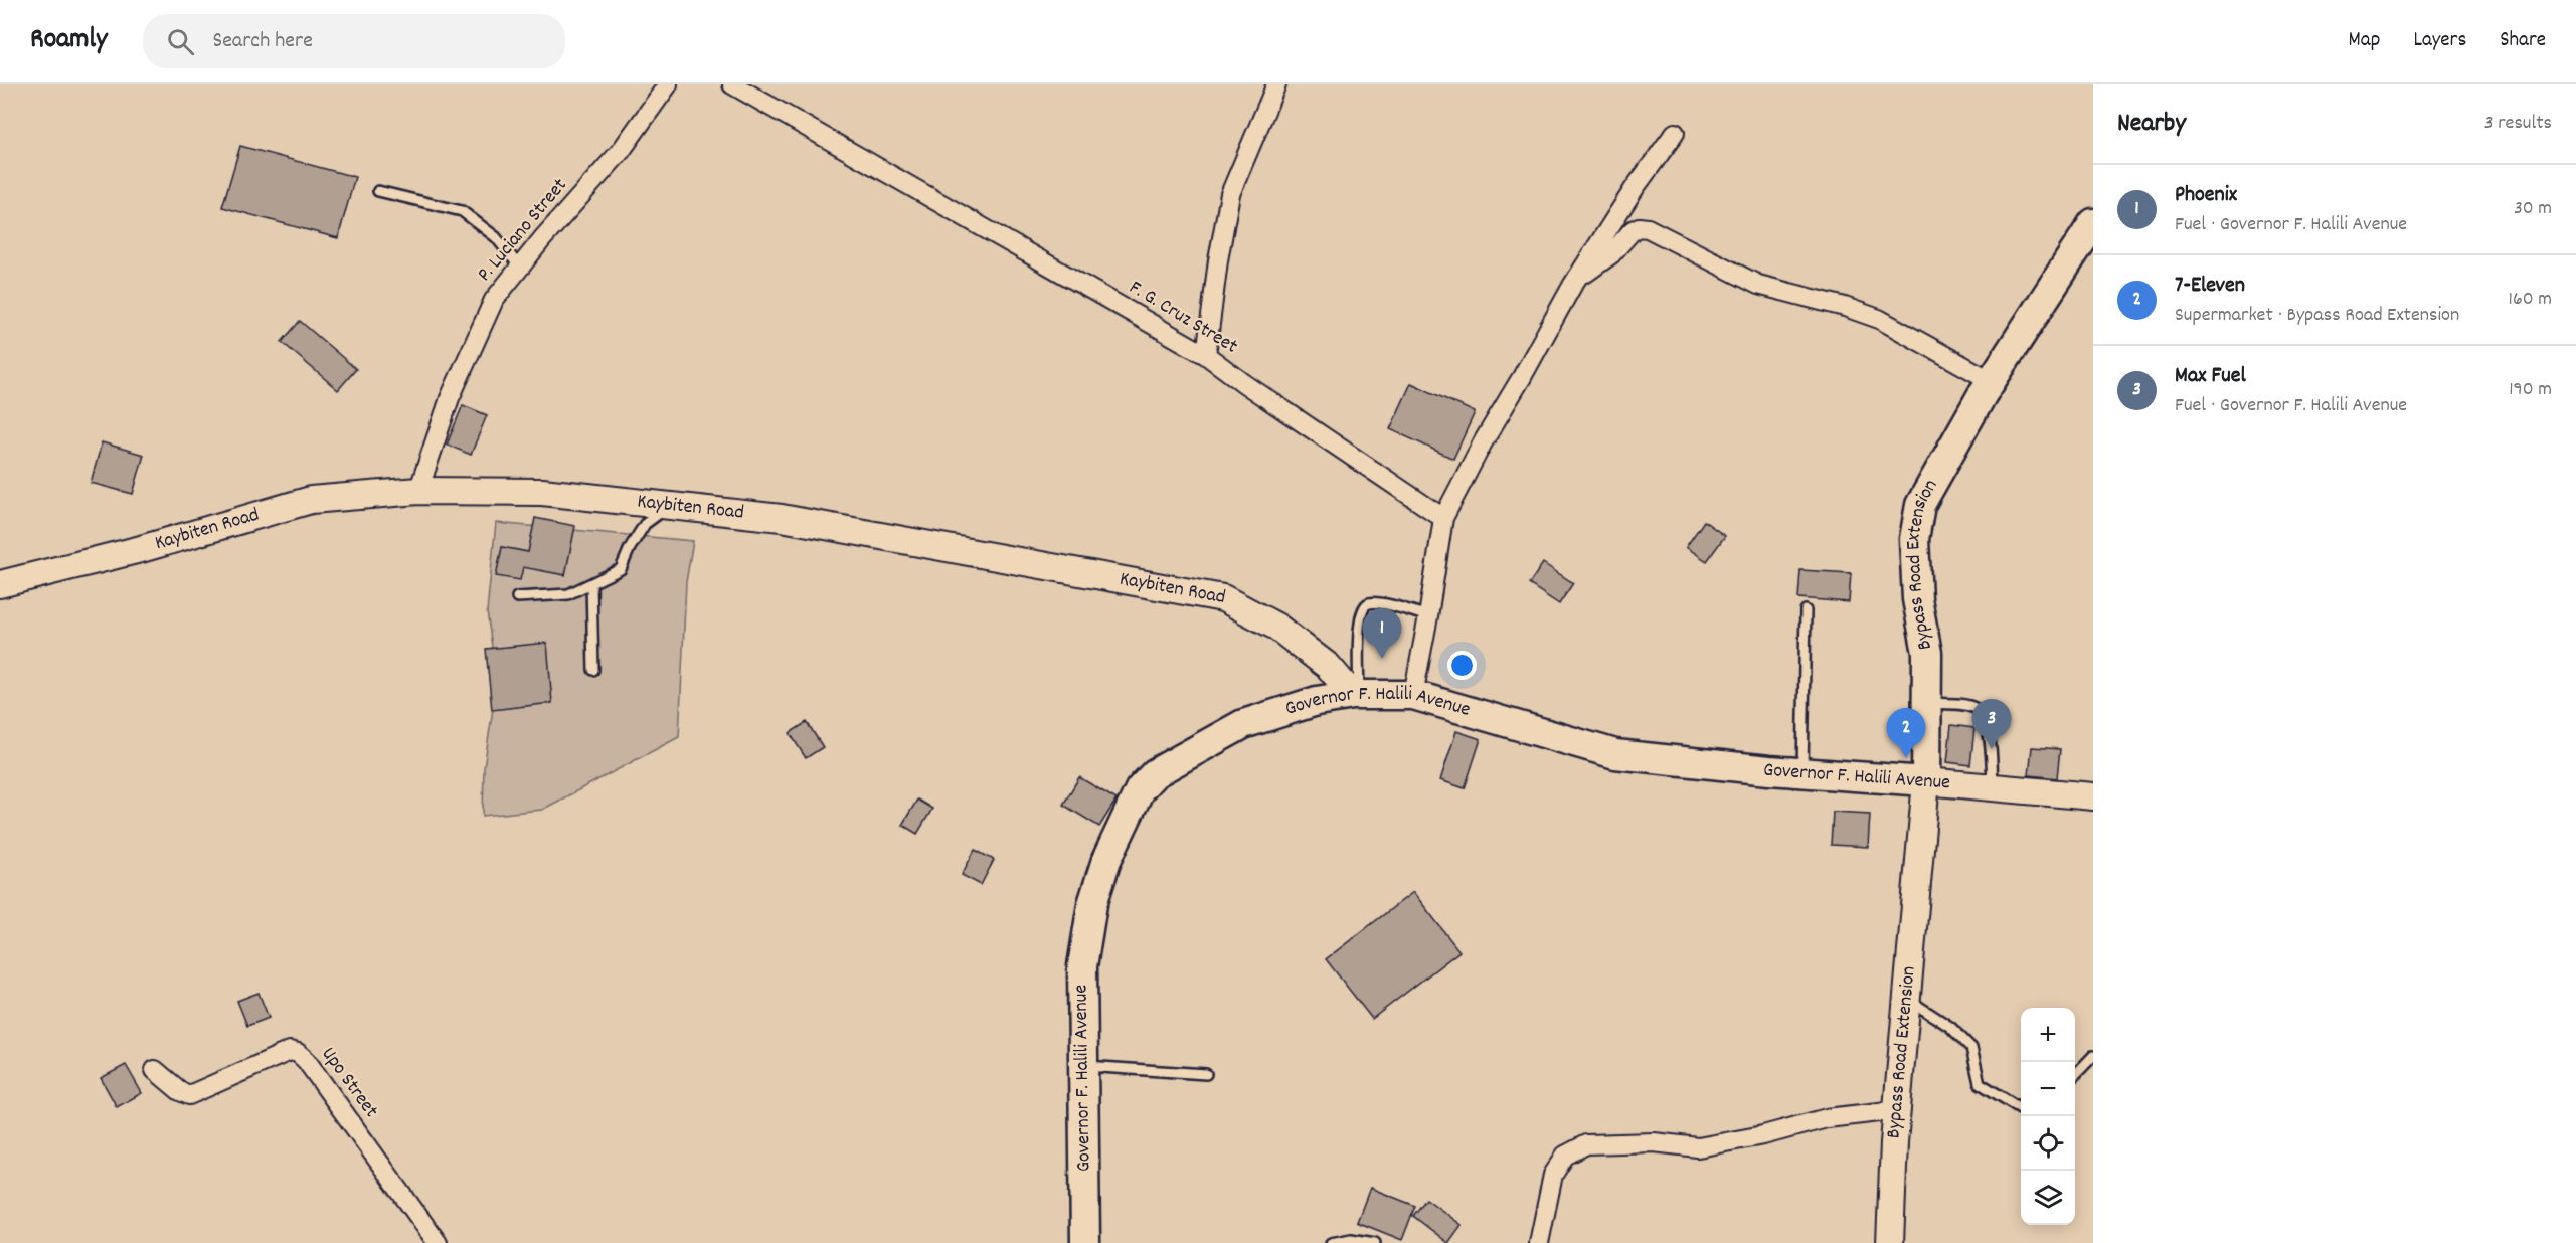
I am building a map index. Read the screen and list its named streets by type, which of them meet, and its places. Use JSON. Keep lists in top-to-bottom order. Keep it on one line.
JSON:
{"streets":{"main road":["Bypass Road Extension","Governor F. Halili Avenue"],"street":["P. Luciano Street","F. G. Cruz Street","Kaybiten Road","Upo Street"]},"crossings":[["P. Luciano Street","Kaybiten Road"],["Kaybiten Road","Governor F. Halili Avenue"],["Bypass Road Extension","Governor F. Halili Avenue"]],"page":{"header":"Roamly","search":"Search here","nav":["Map","Layers","Share"],"heading":["Nearby","3 results"],"list":[{"mark":"1","name":"Phoenix","note":"Fuel · Governor F. Halili Avenue","value":"30 m"},{"mark":"2","name":"7-Eleven","note":"Supermarket · Bypass Road Extension","value":"160 m"},{"mark":"3","name":"Max Fuel","note":"Fuel · Governor F. Halili Avenue","value":"190 m"}],"pins":["1","3","2"],"map_buttons":["+","−"]}}
